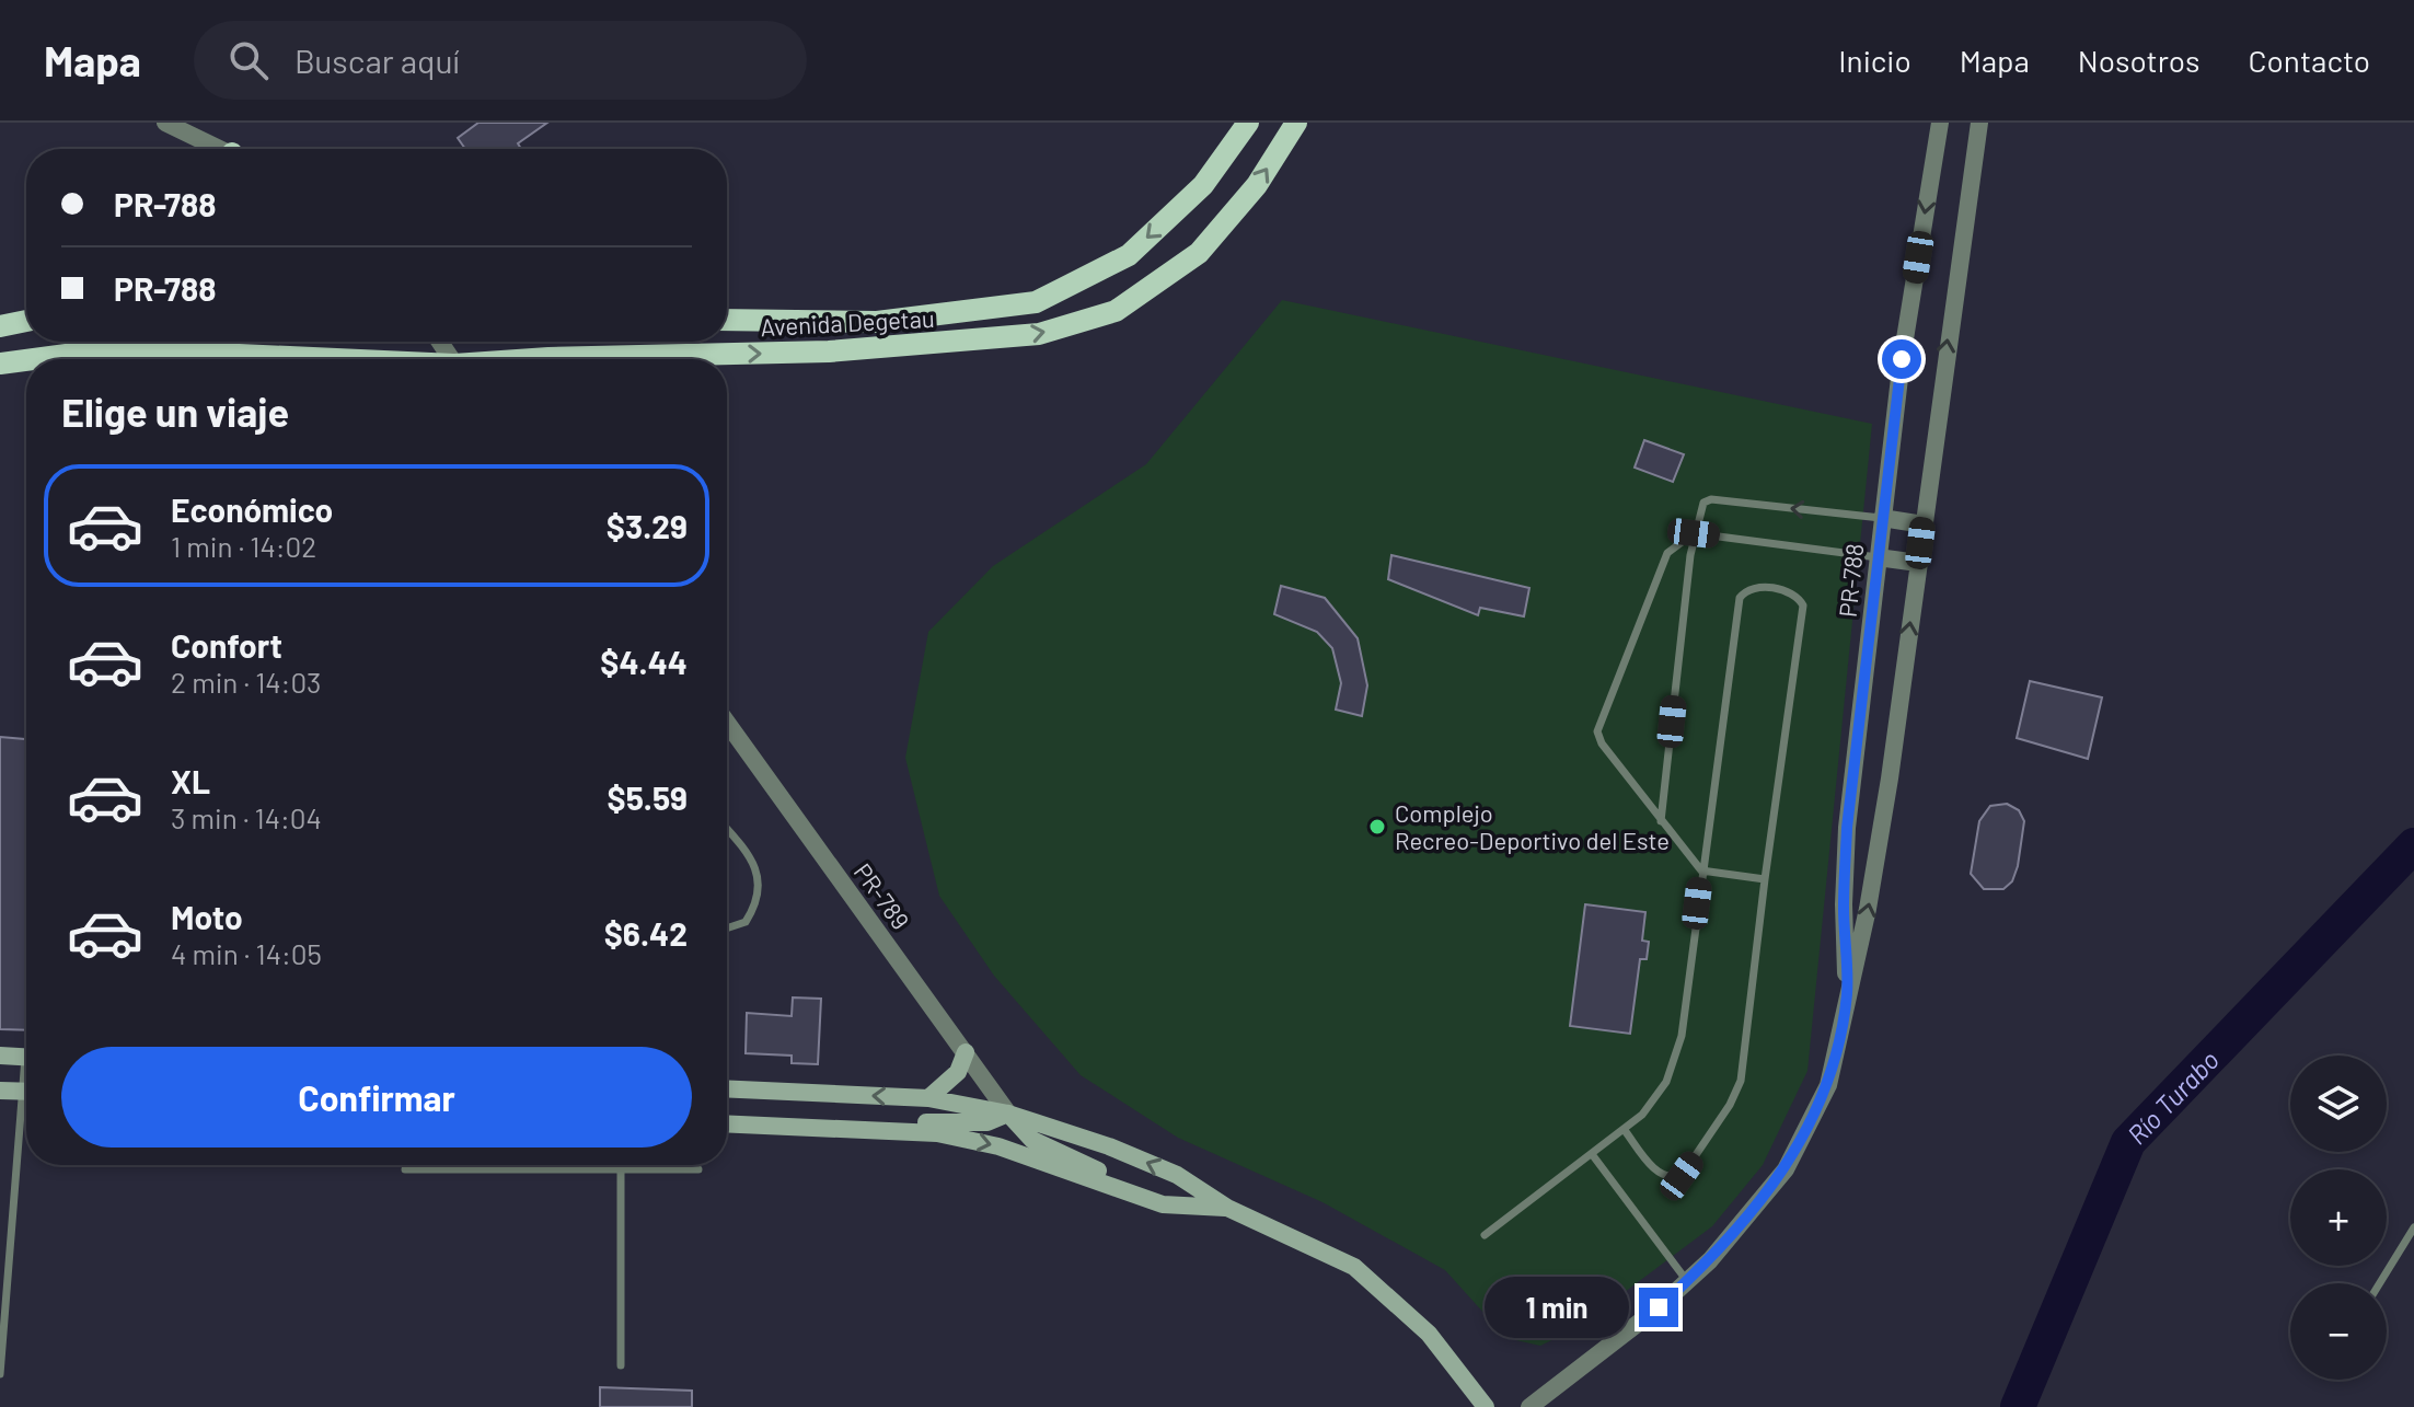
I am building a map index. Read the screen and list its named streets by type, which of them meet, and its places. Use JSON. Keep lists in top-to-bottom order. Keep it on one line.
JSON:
{"streets":{"main road":["Avenida Degetau"],"street":["PR-788","PR-789"]},"water":["Río Turabo"],"places":["Complejo Recreo-Deportivo del Este"],"page":{"header":"Mapa","search":"Buscar aquí","nav":["Inicio","Mapa","Nosotros","Contacto"],"banner":["PR-788","PR-788"],"heading":"Elige un viaje","list":[{"name":"Económico","note":"1 min · 14:02","value":"$3.29"},{"name":"Confort","note":"2 min · 14:03","value":"$4.44"},{"name":"XL","note":"3 min · 14:04","value":"$5.59"},{"name":"Moto","note":"4 min · 14:05","value":"$6.42"}],"buttons":"Confirmar","map_buttons":["+","−"],"bubble":"1 min"}}
